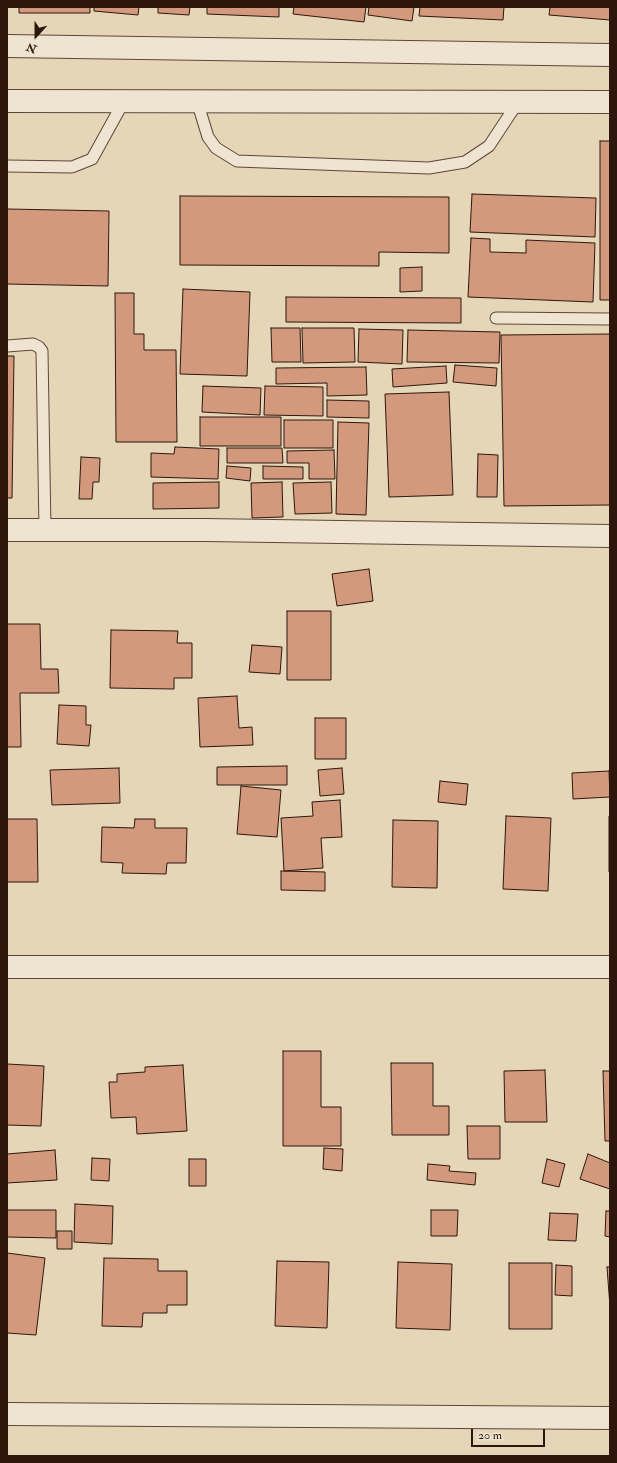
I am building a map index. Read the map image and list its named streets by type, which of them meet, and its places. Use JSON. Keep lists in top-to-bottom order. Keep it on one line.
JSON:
{"scale_bar":"20 m","north":"bottom"}
